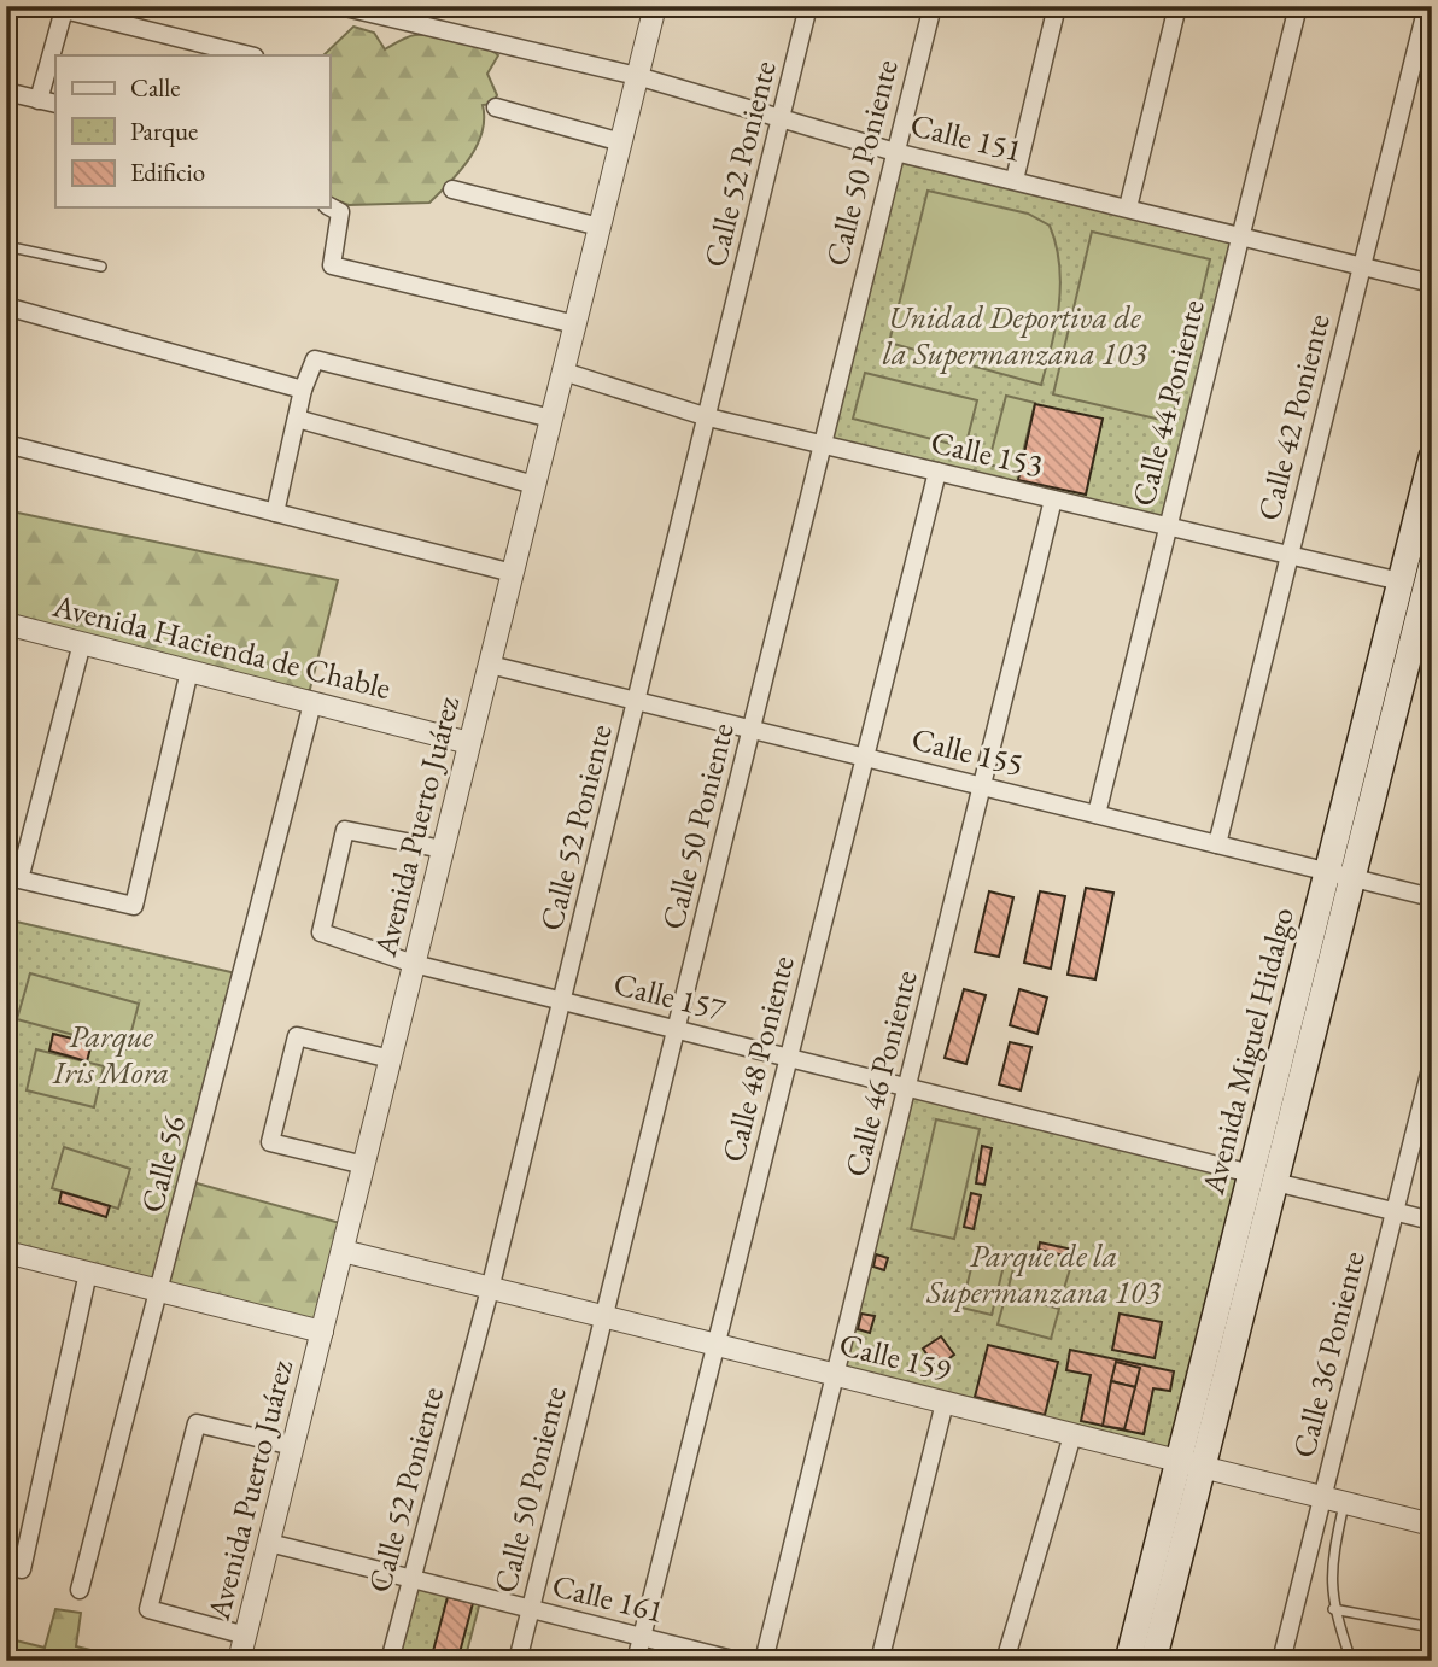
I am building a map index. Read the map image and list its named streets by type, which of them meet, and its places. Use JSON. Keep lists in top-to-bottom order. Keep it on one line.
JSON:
{"streets":{"main road":["Avenida Miguel Hidalgo"],"street":["Calle 151","Calle 50 Poniente","Calle 52 Poniente","Calle 44 Poniente","Calle 42 Poniente","Calle 153","Avenida Hacienda de Chable","Calle 155","Avenida Puerto Juárez","Calle 157","Calle 48 Poniente","Calle 46 Poniente","Calle 56","Calle 36 Poniente","Calle 159","Calle 161"]},"crossings":[["Calle 151","Calle 50 Poniente"],["Calle 151","Calle 52 Poniente"],["Calle 151","Calle 44 Poniente"],["Calle 151","Calle 42 Poniente"],["Calle 151","Avenida Puerto Juárez"],["Calle 50 Poniente","Calle 153"],["Calle 50 Poniente","Calle 155"],["Calle 50 Poniente","Calle 157"],["Calle 50 Poniente","Calle 159"],["Calle 50 Poniente","Calle 161"],["Calle 52 Poniente","Calle 153"],["Calle 52 Poniente","Calle 155"],["Calle 52 Poniente","Calle 157"],["Calle 52 Poniente","Calle 159"],["Calle 52 Poniente","Calle 161"],["Calle 44 Poniente","Calle 153"],["Calle 44 Poniente","Calle 155"],["Calle 42 Poniente","Calle 153"],["Calle 42 Poniente","Calle 155"],["Calle 153","Avenida Puerto Juárez"],["Calle 153","Avenida Miguel Hidalgo"],["Calle 153","Calle 48 Poniente"],["Calle 153","Calle 46 Poniente"],["Avenida Hacienda de Chable","Avenida Puerto Juárez"],["Avenida Hacienda de Chable","Calle 56"],["Calle 155","Avenida Puerto Juárez"],["Calle 155","Avenida Miguel Hidalgo"],["Calle 155","Calle 48 Poniente"],["Calle 155","Calle 46 Poniente"],["Avenida Puerto Juárez","Calle 157"],["Avenida Puerto Juárez","Calle 159"],["Avenida Puerto Juárez","Calle 161"],["Calle 157","Avenida Miguel Hidalgo"],["Calle 157","Calle 48 Poniente"],["Calle 157","Calle 46 Poniente"],["Calle 157","Calle 36 Poniente"],["Avenida Miguel Hidalgo","Calle 159"],["Calle 48 Poniente","Calle 159"],["Calle 48 Poniente","Calle 161"],["Calle 46 Poniente","Calle 159"],["Calle 36 Poniente","Calle 159"]],"parks":["Unidad Deportiva de la Supermanzana 103","Parque Iris Mora","Parque de la Supermanzana 103"],"legend":["Calle","Parque","Edificio"]}
